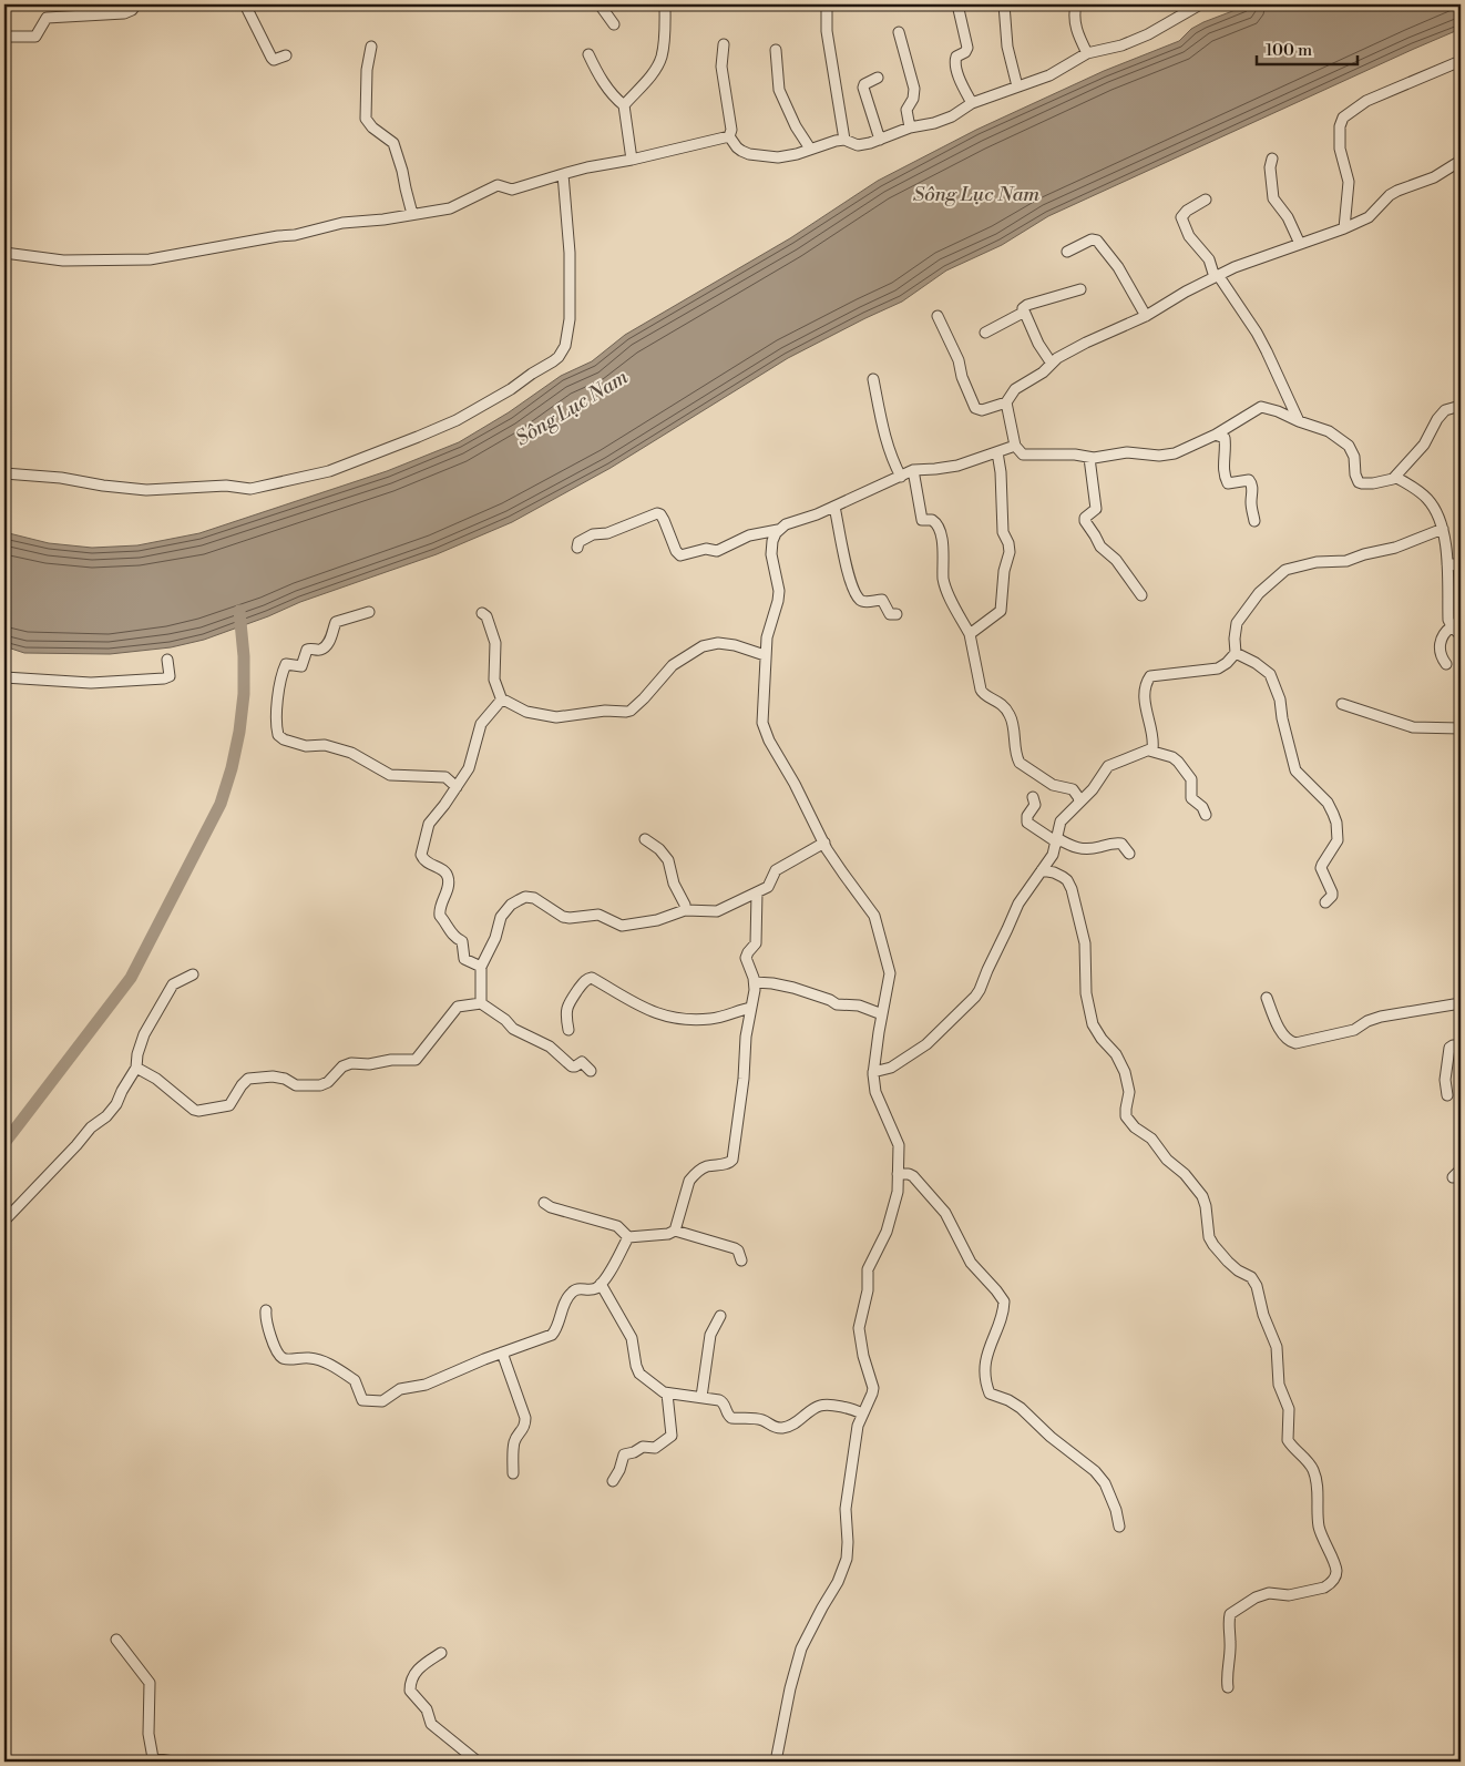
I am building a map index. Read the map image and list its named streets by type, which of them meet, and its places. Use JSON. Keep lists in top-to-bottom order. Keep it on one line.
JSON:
{"water":["Sông Lục Nam"],"scale_bar":"100 m"}
